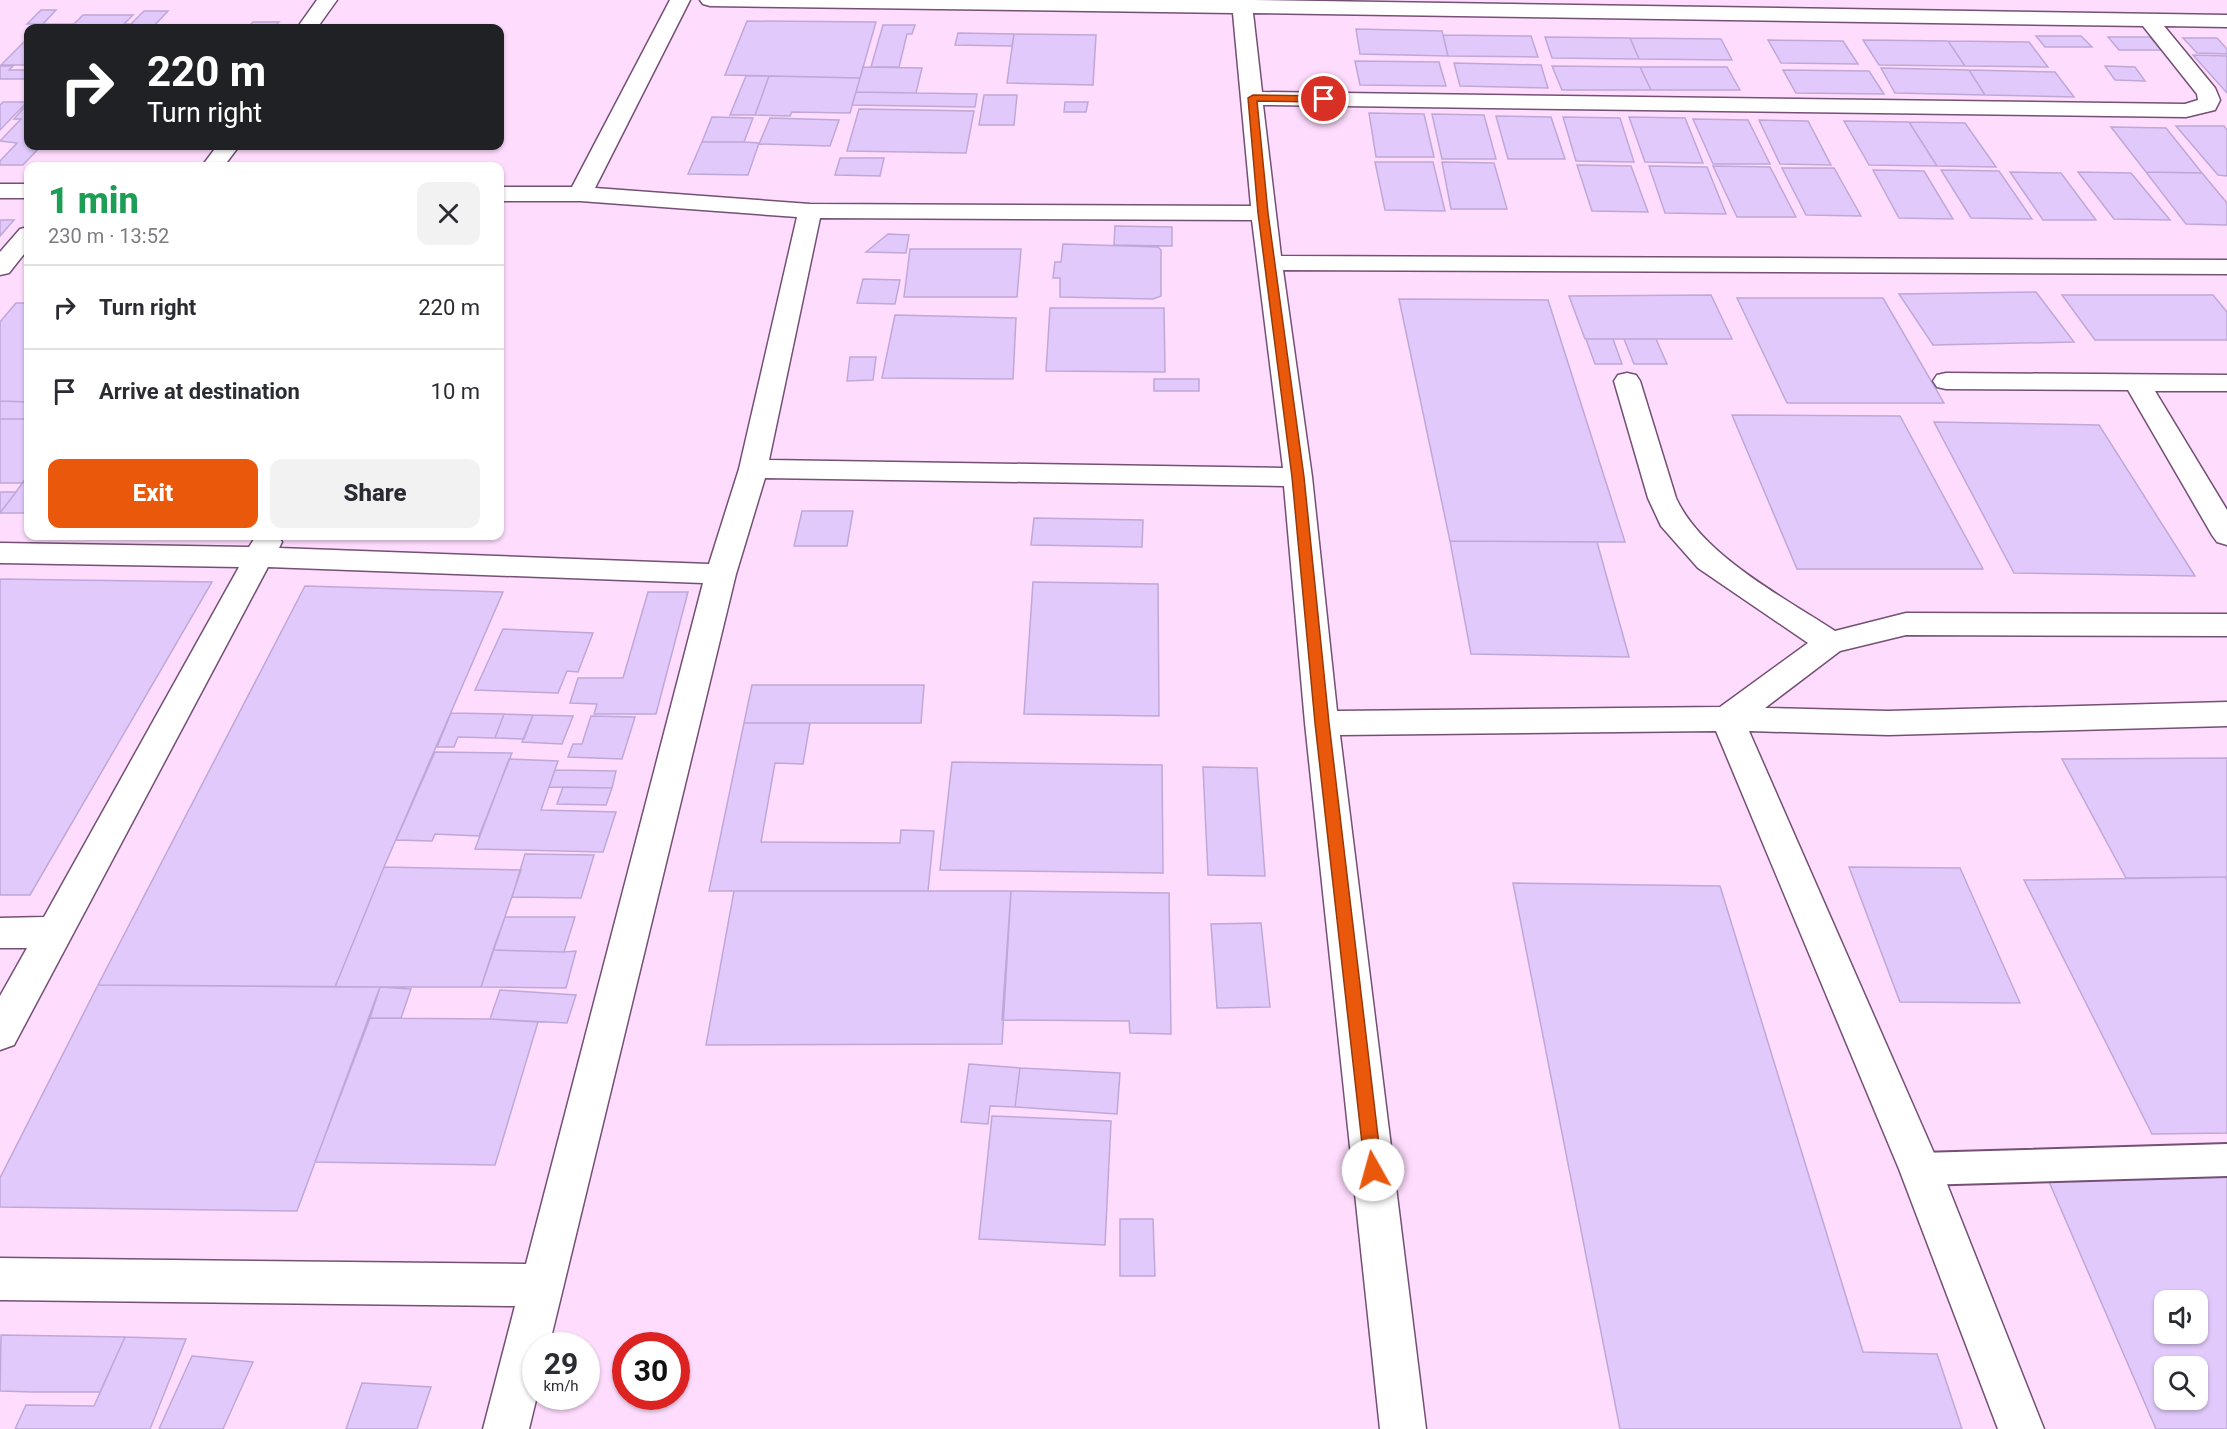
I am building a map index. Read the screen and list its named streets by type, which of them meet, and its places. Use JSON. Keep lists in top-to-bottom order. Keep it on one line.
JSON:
{"page":{"turn":["220 m","Turn right"],"heading":["1 min","230 m · 13:52"],"list":[{"name":"Turn right","value":"220 m"},{"name":"Arrive at destination","value":"10 m"}],"buttons":["Exit","Share"],"speed":"29 km/h","limit":"30"}}
